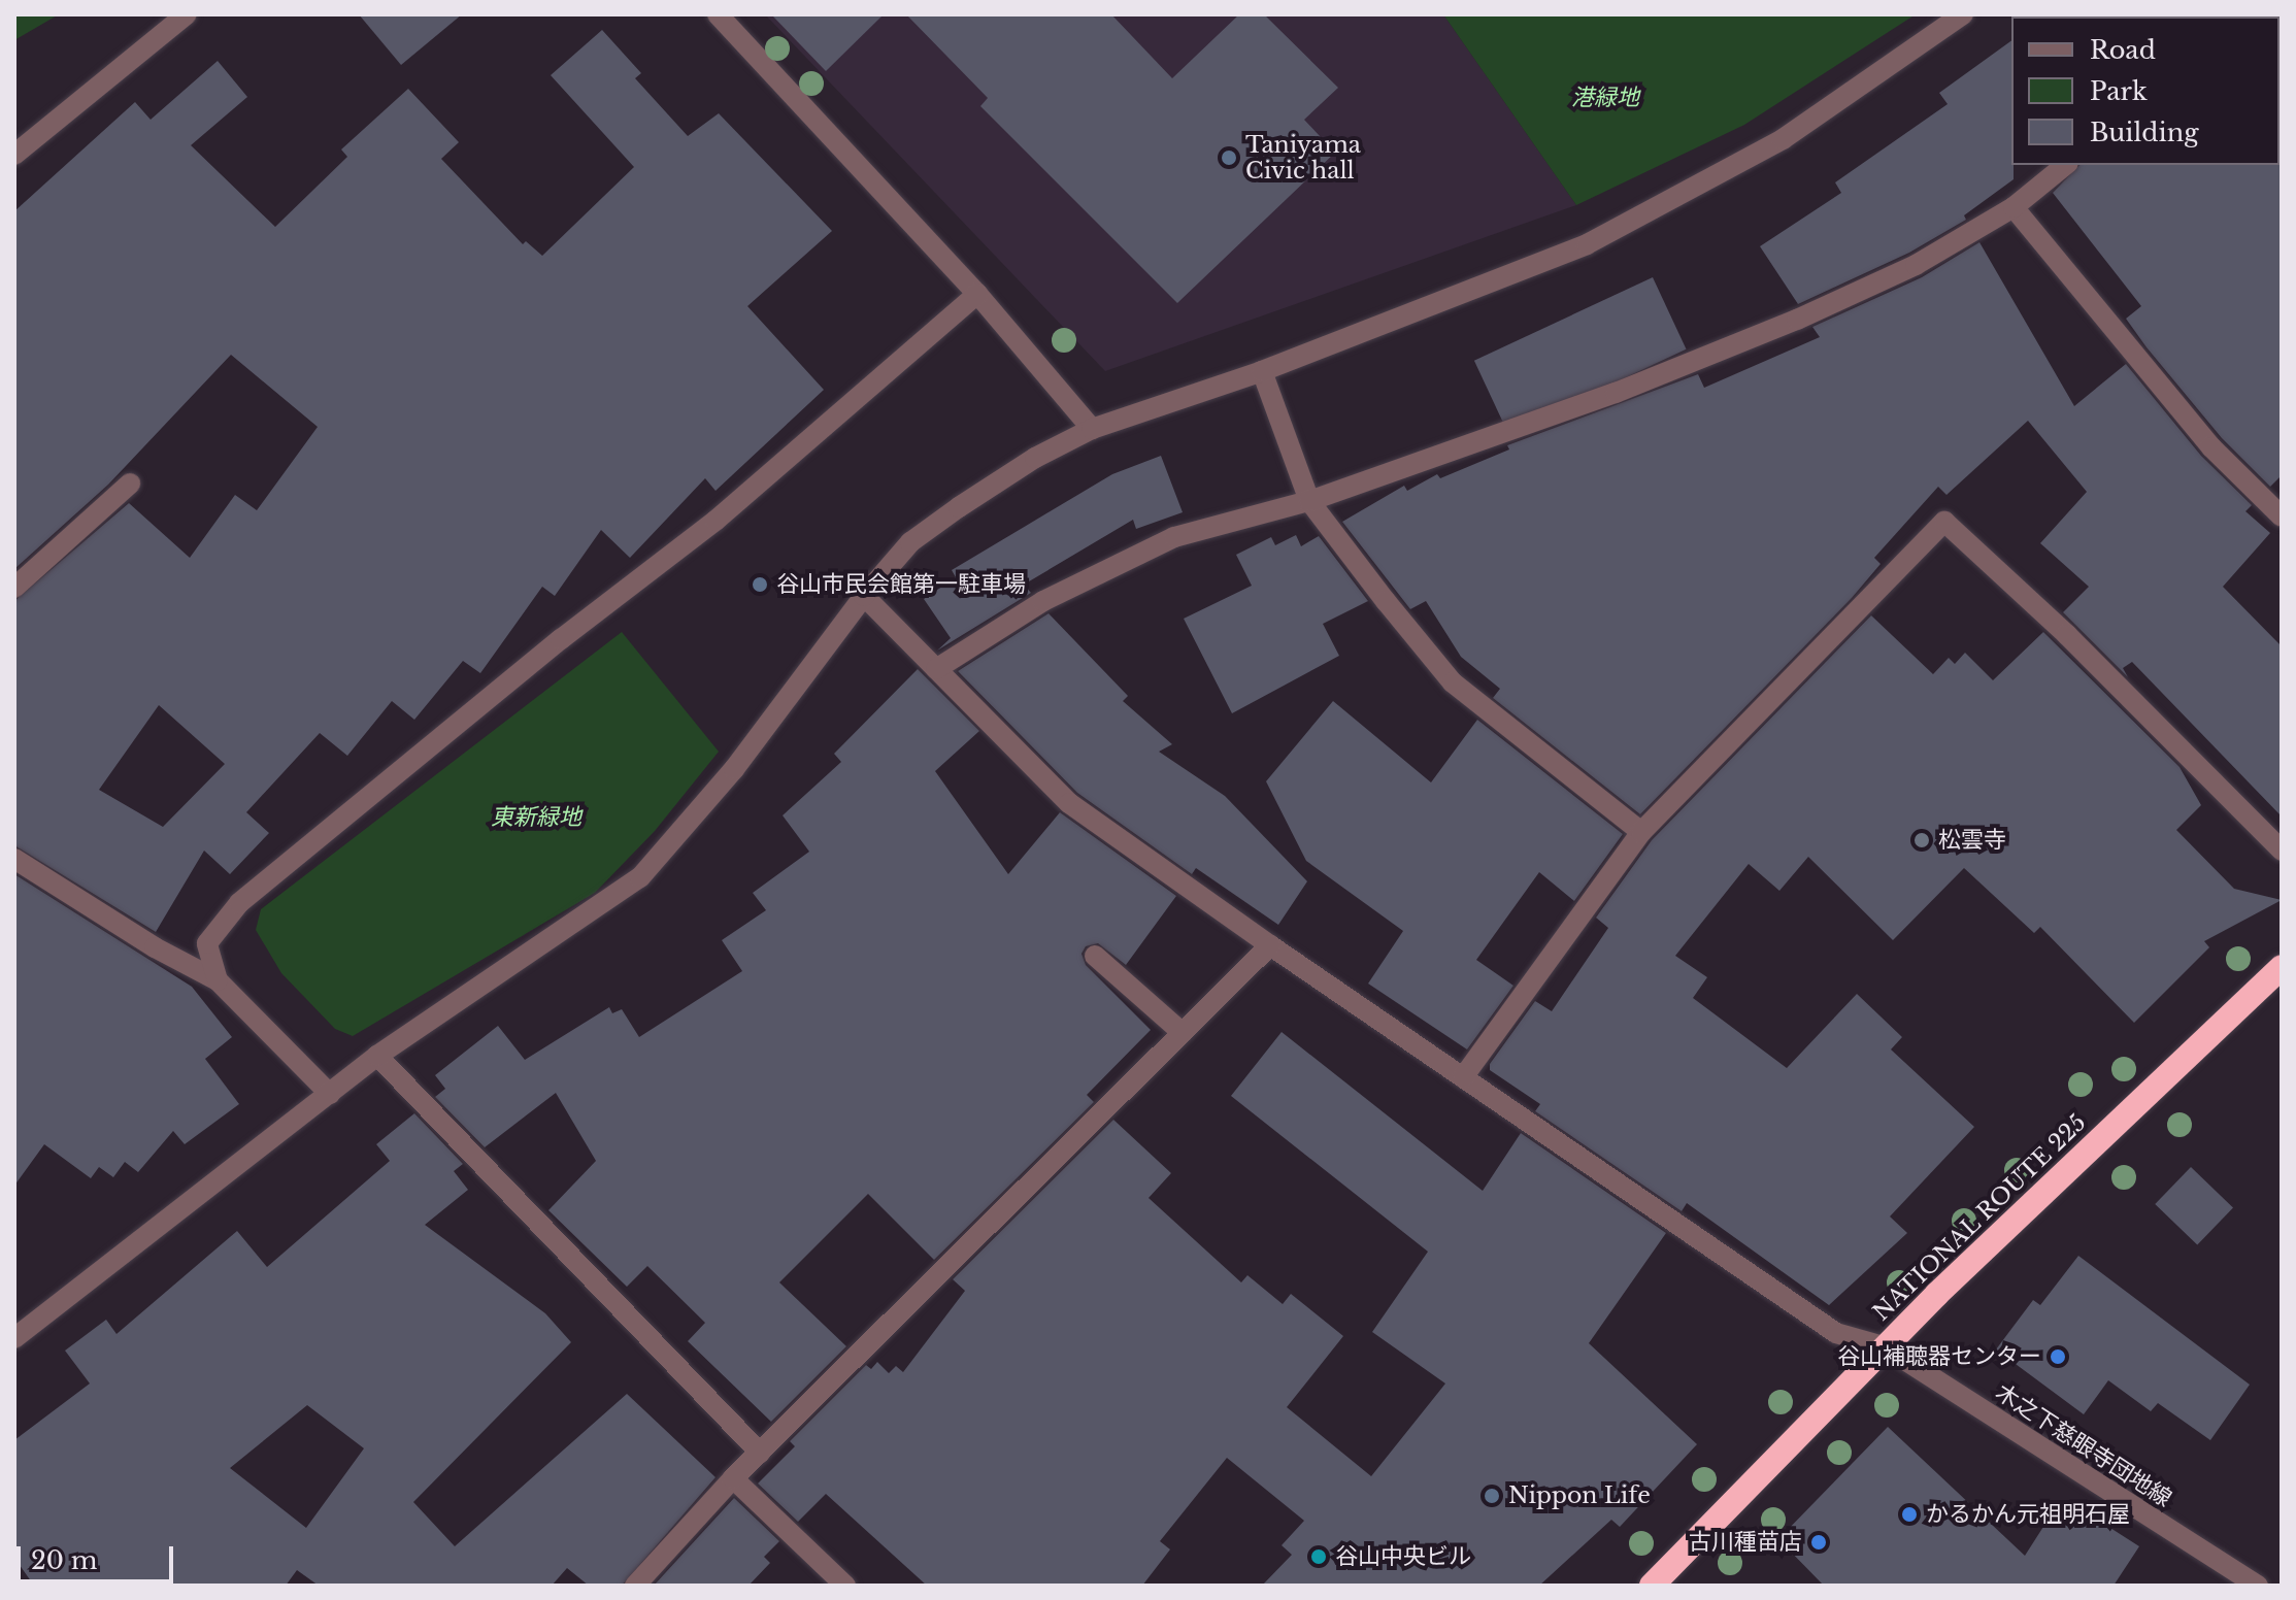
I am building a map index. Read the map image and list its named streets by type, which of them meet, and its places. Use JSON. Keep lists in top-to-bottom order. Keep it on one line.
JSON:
{"streets":{"highway":["NATIONAL ROUTE 225"],"street":["木之下慈眼寺団地線"]},"crossings":[["NATIONAL ROUTE 225","木之下慈眼寺団地線"]],"parks":["港緑地","東新緑地"],"places":["Taniyama Civic hall","谷山市民会館第一駐車場","松雲寺","谷山補聴器センター","Nippon Life","かるかん元祖明石屋","古川種苗店","谷山中央ビル"],"legend":["Road","Park","Building"],"scale_bar":"20 m"}
